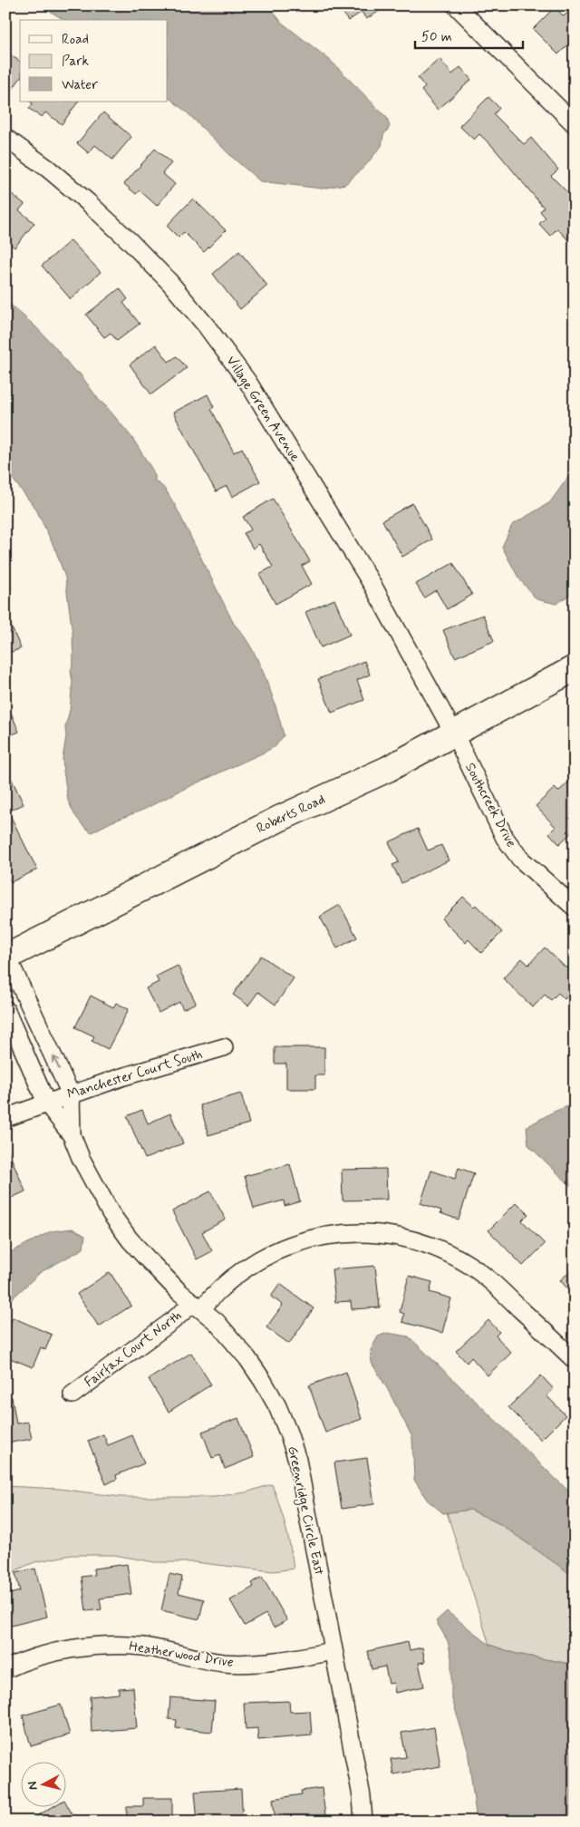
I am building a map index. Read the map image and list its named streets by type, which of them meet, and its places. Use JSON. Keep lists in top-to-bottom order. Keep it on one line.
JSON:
{"streets":{"main road":["Roberts Road"],"street":["Village Green Avenue","Southcreek Drive","Manchester Court South","Fairfax Court North","Greenridge Circle East","Heatherwood Drive"]},"crossings":[["Village Green Avenue","Southcreek Drive"],["Village Green Avenue","Roberts Road"],["Southcreek Drive","Roberts Road"],["Roberts Road","Greenridge Circle East"],["Manchester Court South","Greenridge Circle East"],["Fairfax Court North","Greenridge Circle East"],["Greenridge Circle East","Heatherwood Drive"]],"legend":["Road","Park","Water"],"scale_bar":"50 m","north":"left"}
